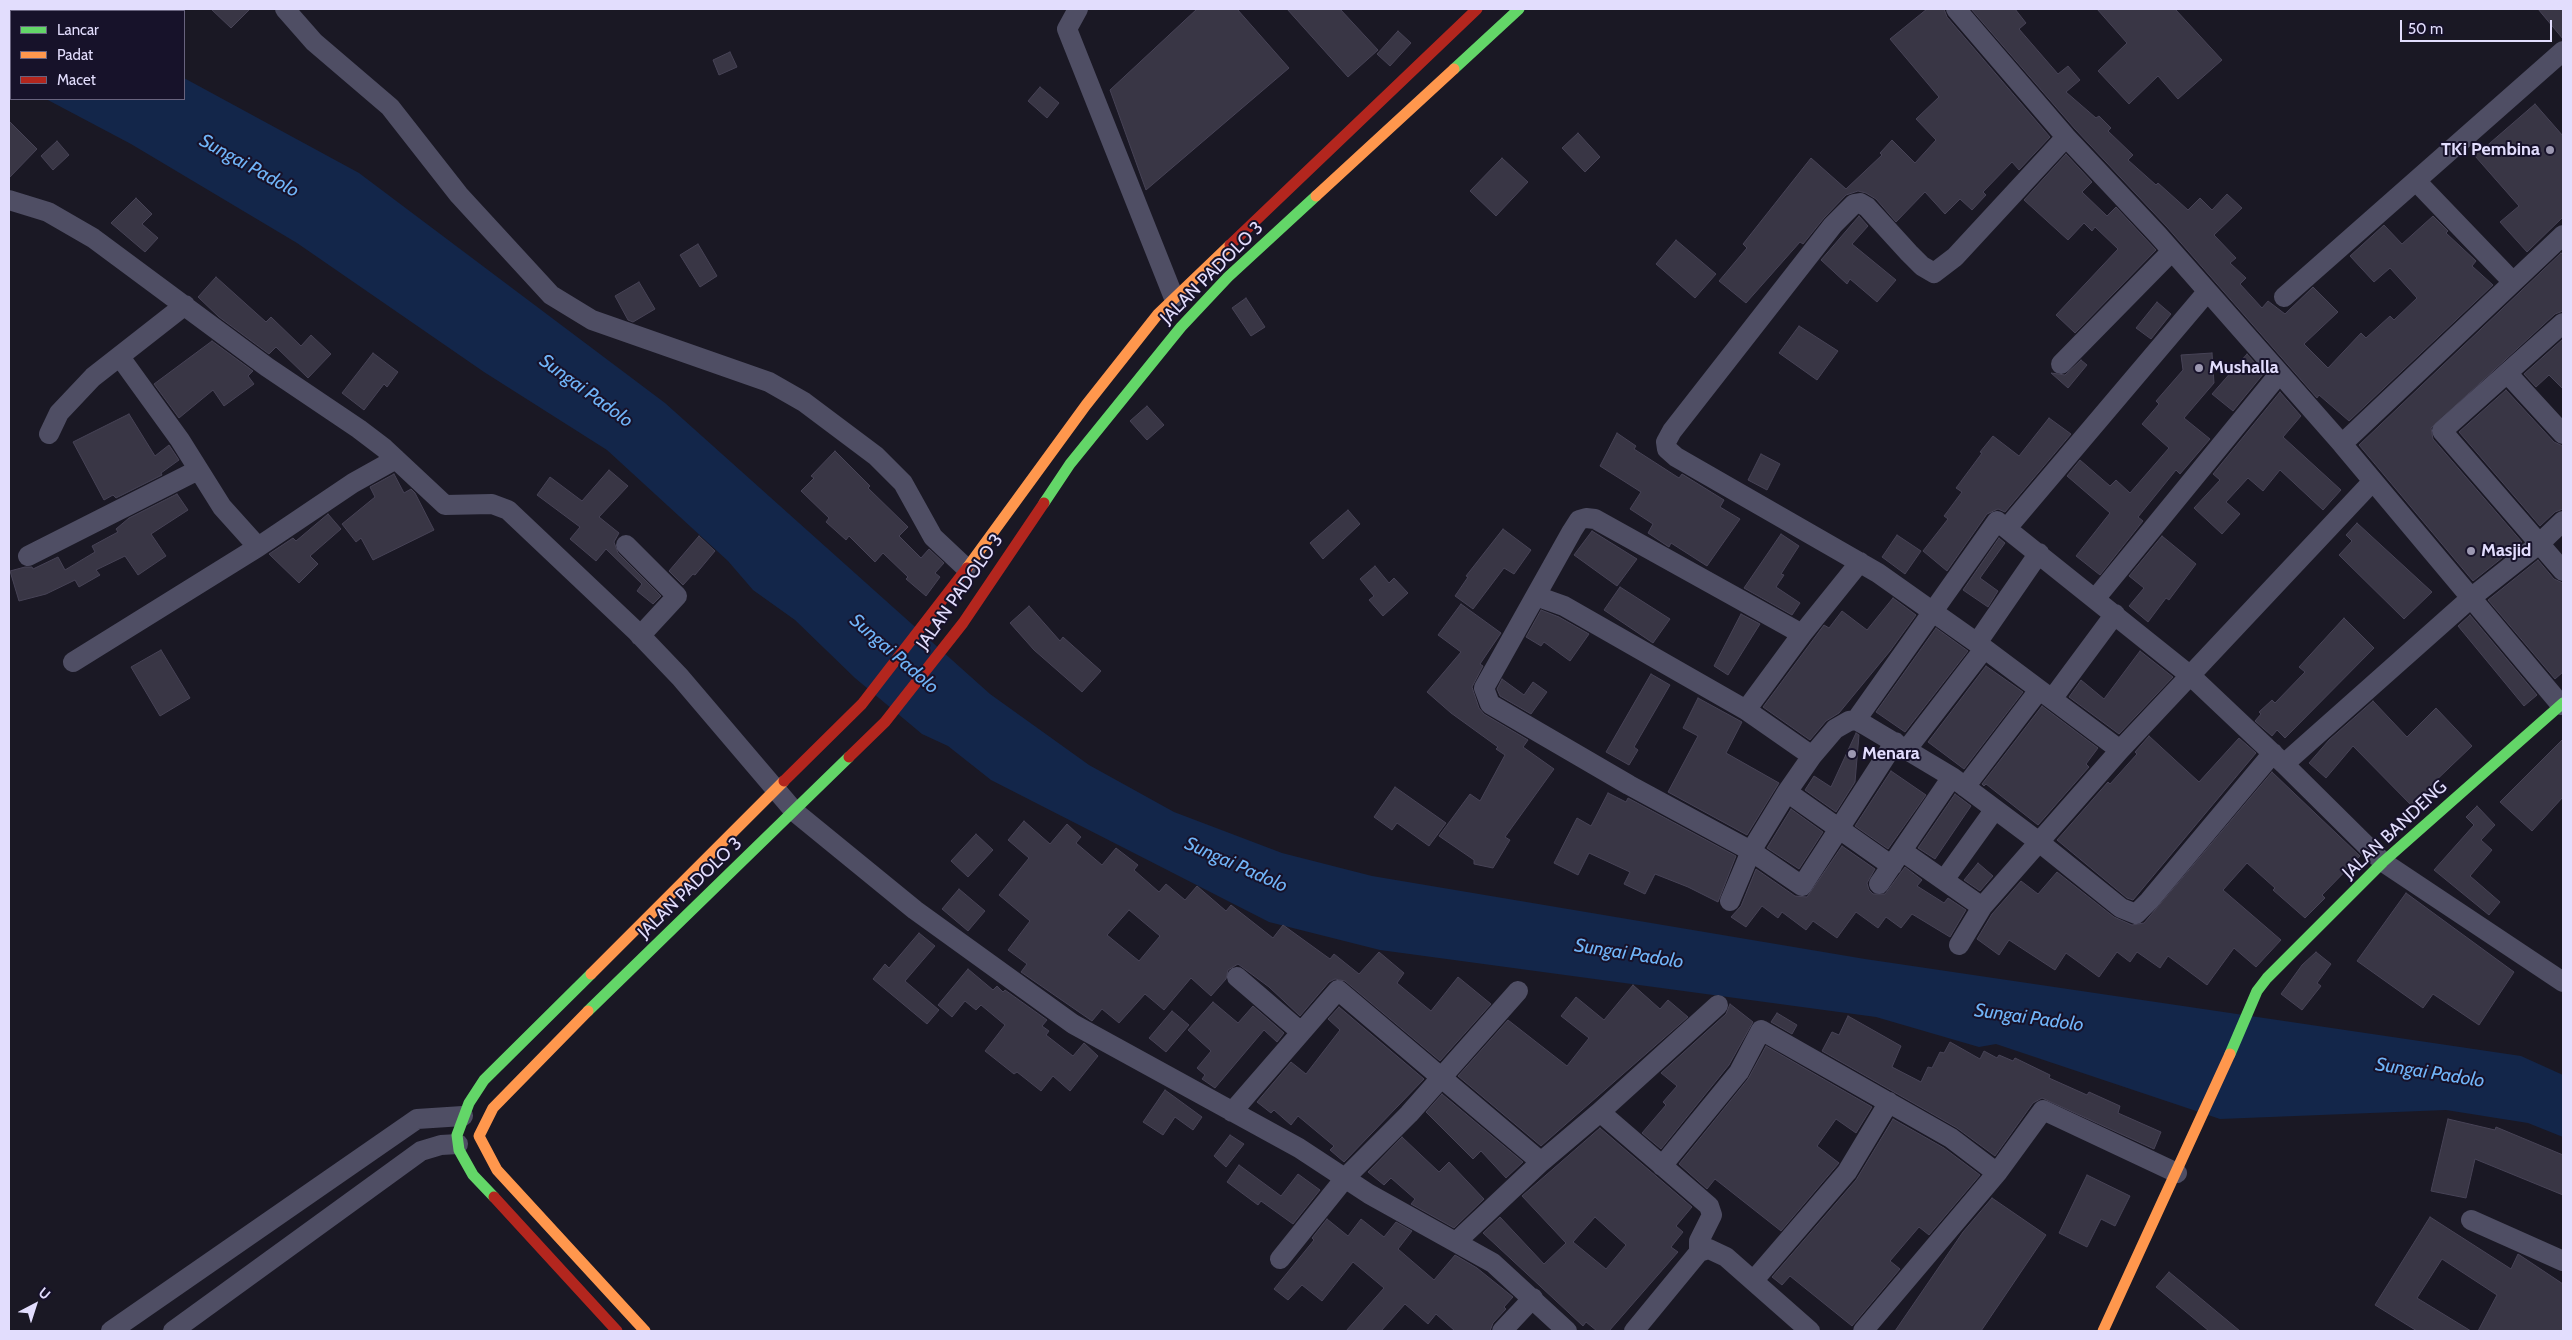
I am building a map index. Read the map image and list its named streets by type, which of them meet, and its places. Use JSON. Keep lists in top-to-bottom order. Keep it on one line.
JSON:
{"streets":{"street":["JALAN PADOLO 3","JALAN BANDENG"]},"water":["Sungai Padolo"],"places":["TKi Pembina","Mushalla","Masjid","Menara"],"legend":["Lancar","Padat","Macet"],"scale_bar":"50 m","north":"top right"}
